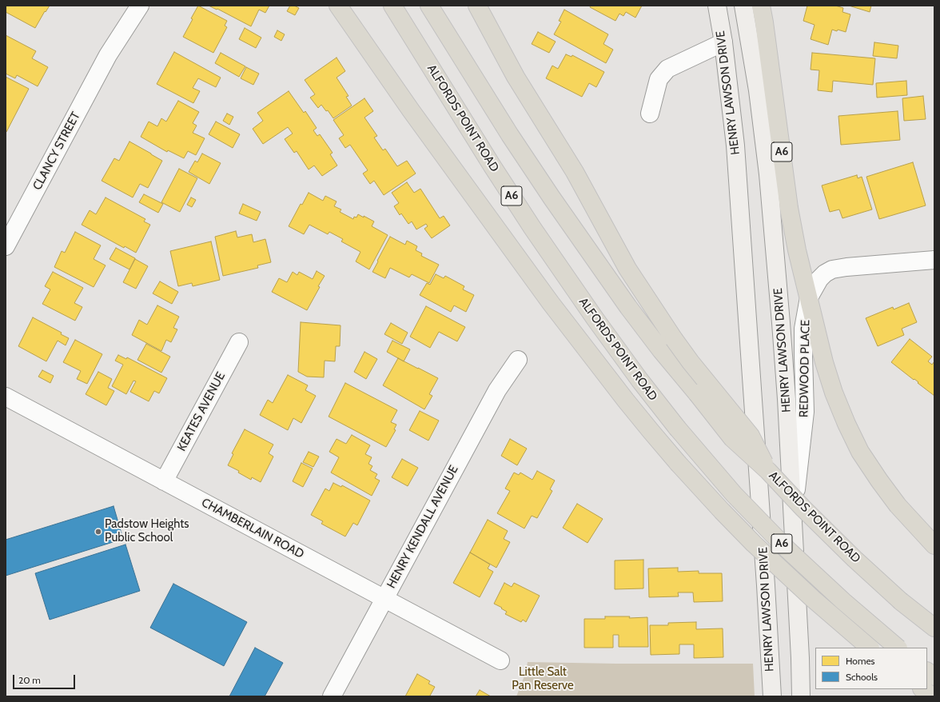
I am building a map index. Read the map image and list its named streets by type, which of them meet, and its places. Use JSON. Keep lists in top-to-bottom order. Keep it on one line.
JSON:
{"streets":{"highway":["ALFORDS POINT ROAD","A6"],"main road":["HENRY LAWSON DRIVE"],"street":["CLANCY STREET","REDWOOD PLACE","KEATES AVENUE","HENRY KENDALL AVENUE","CHAMBERLAIN ROAD"]},"crossings":[["HENRY LAWSON DRIVE","REDWOOD PLACE"],["A6","REDWOOD PLACE"],["KEATES AVENUE","CHAMBERLAIN ROAD"],["HENRY KENDALL AVENUE","CHAMBERLAIN ROAD"]],"parks":["Little Salt Pan Reserve"],"places":["Padstow Heights Public School"],"legend":["Homes","Schools"],"scale_bar":"20 m"}
